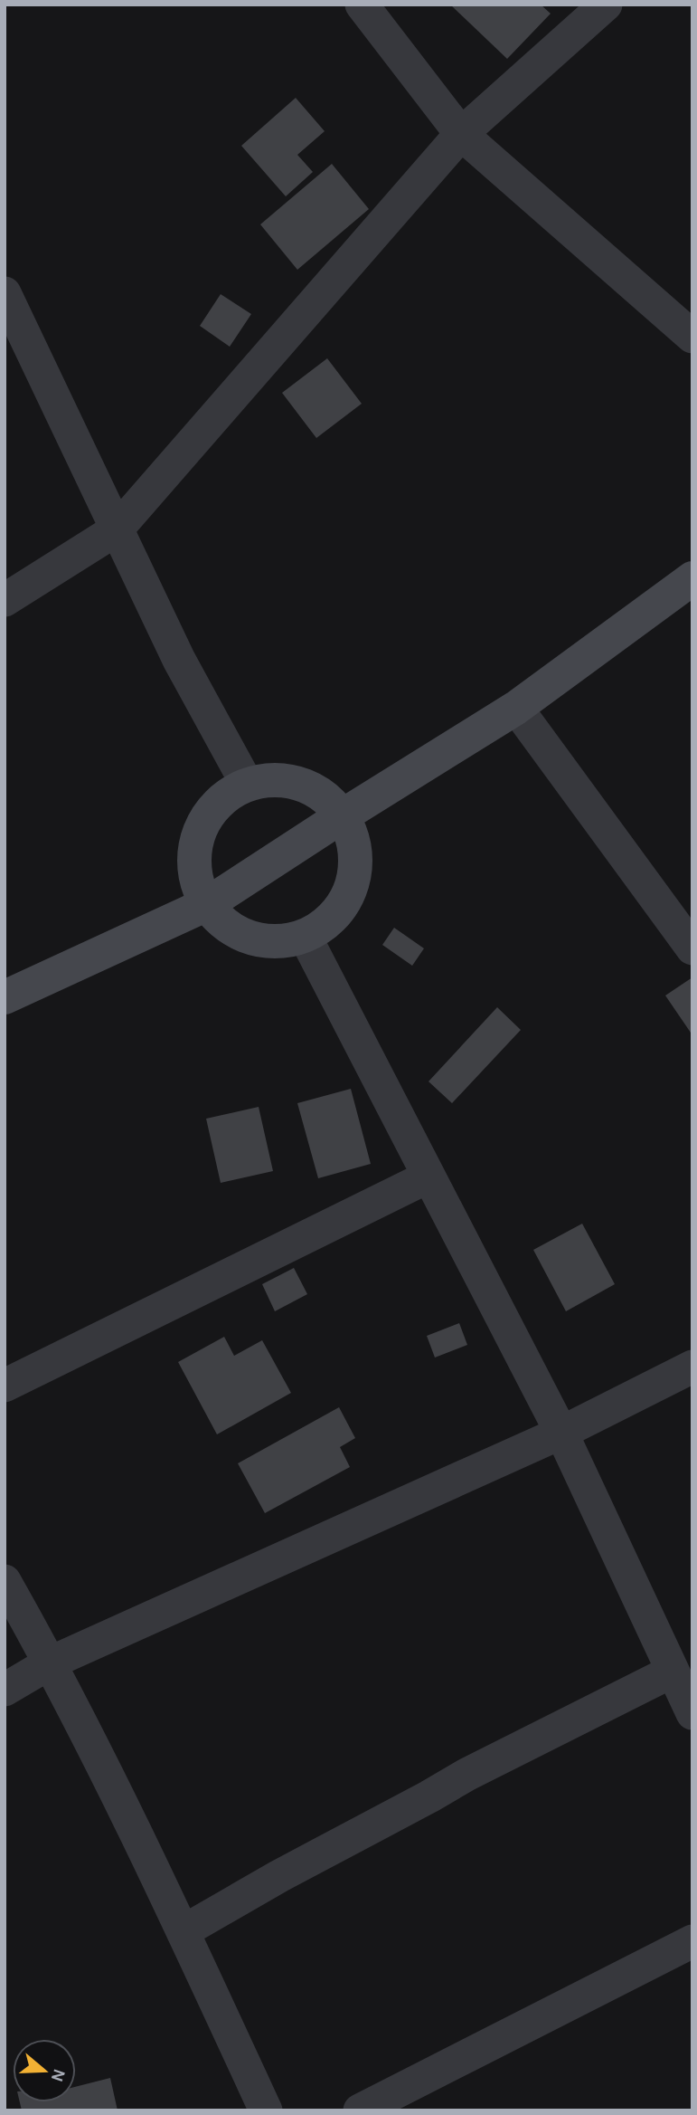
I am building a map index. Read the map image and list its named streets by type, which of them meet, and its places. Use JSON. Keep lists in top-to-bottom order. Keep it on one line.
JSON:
{"north":"right"}
